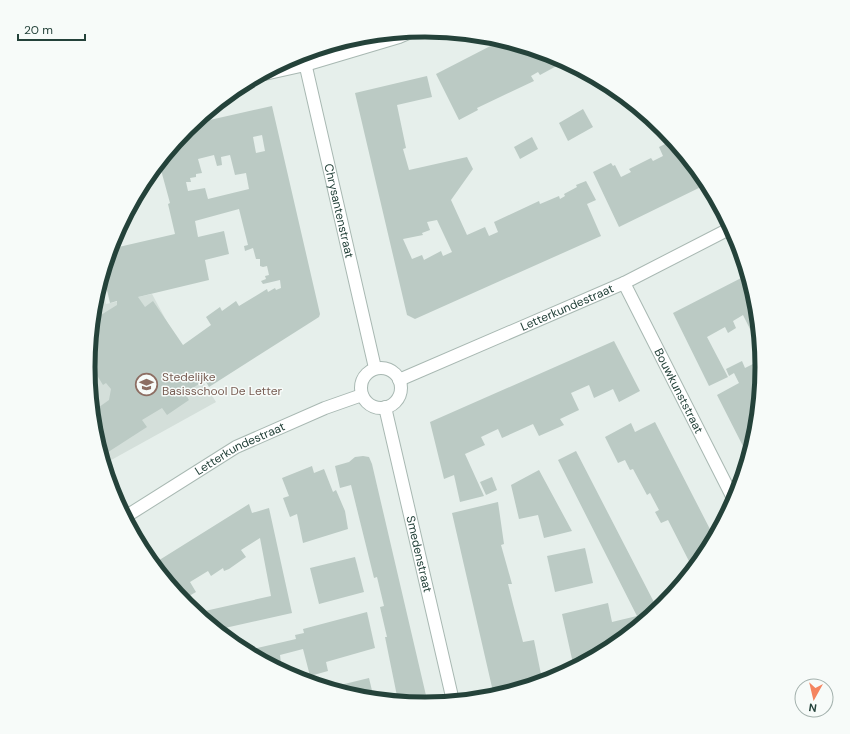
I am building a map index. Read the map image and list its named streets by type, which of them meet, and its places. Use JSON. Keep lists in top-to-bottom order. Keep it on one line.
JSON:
{"streets":{"street":["Chrysantenstraat","Letterkundestraat","Bouwkunststraat","Smedenstraat"]},"crossings":[["Chrysantenstraat","Letterkundestraat"],["Chrysantenstraat","Smedenstraat"],["Letterkundestraat","Bouwkunststraat"],["Letterkundestraat","Smedenstraat"]],"places":{"school or university":["Stedelijke Basisschool De Letter"]},"scale_bar":"20 m","north":"bottom"}
